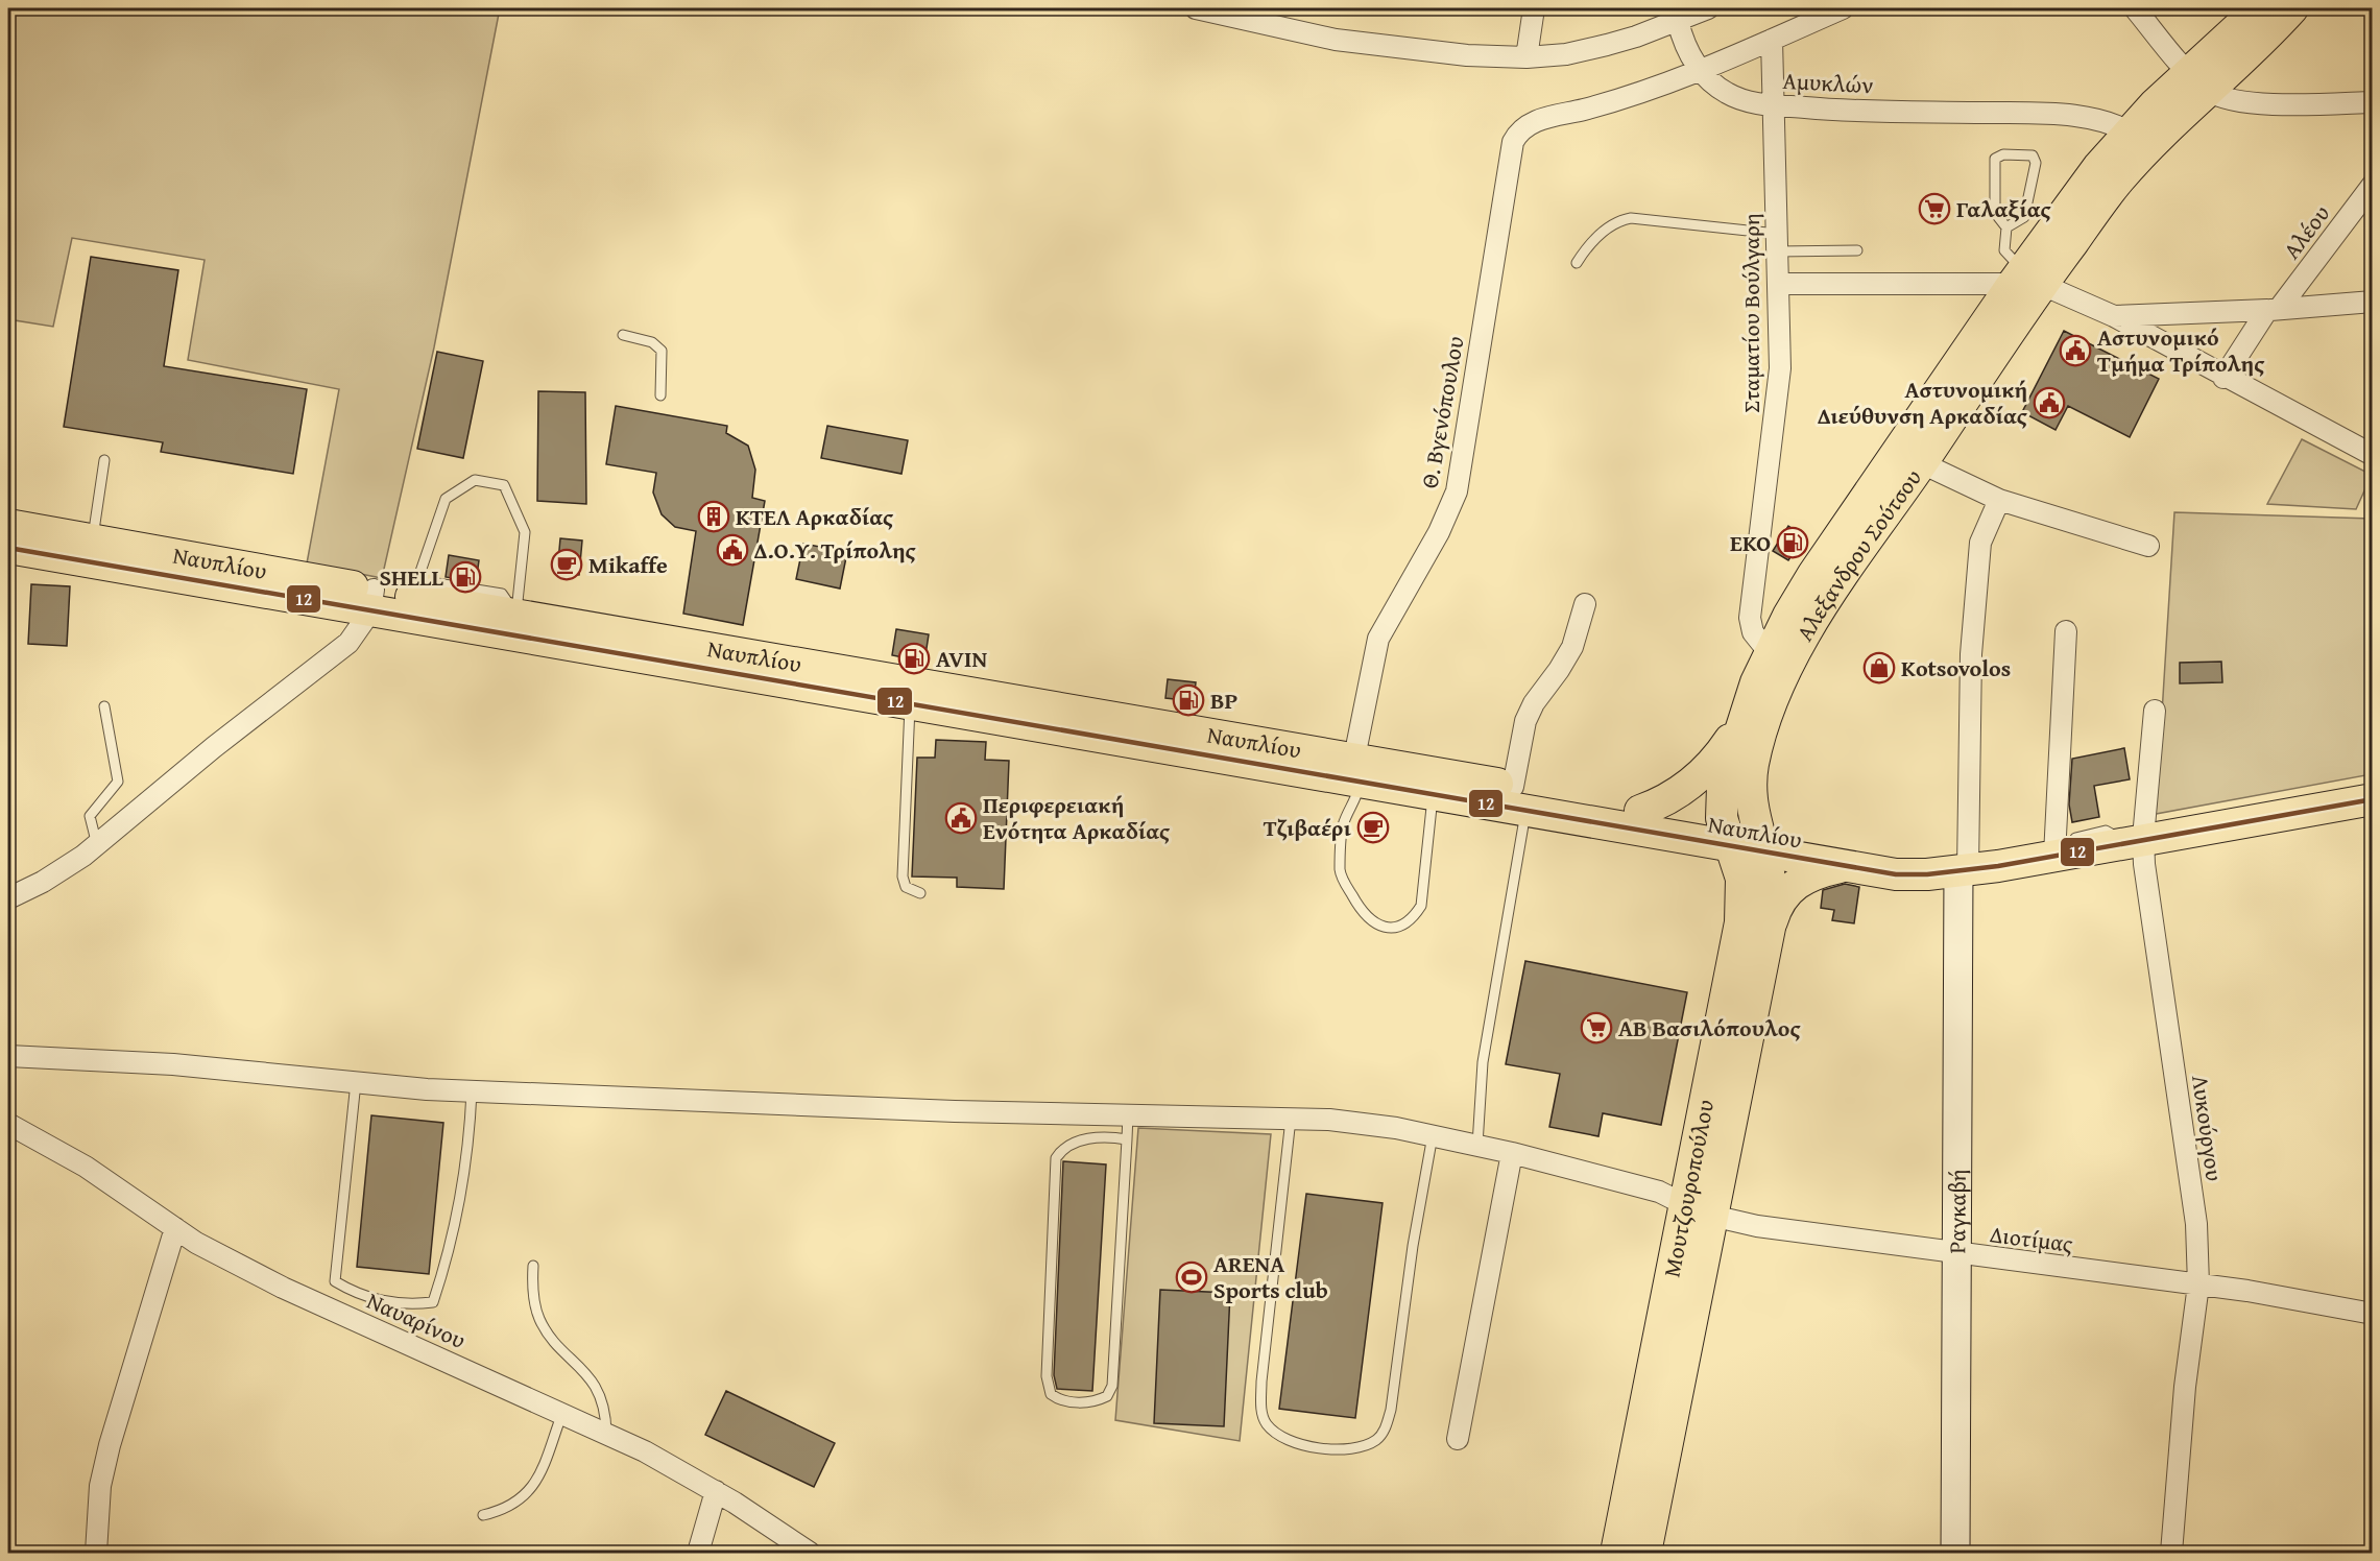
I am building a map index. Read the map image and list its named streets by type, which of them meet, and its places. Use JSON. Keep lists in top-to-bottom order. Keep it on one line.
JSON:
{"streets":{"main road":["Αλεξανδρου Σούτσου","Ναυπλίου","Μουτζουροπούλου"],"street":["Αμυκλών","Αλέου","Σταματίου Βούλγαρη","Θ. Βγενόπουλου","Λυκούργου","Ραγκαβή","Διοτίμας","Ναυαρίνου"]},"crossings":[["Αμυκλών","Σταματίου Βούλγαρη"],["Αμυκλών","Θ. Βγενόπουλου"],["Αμυκλών","Αλεξανδρου Σούτσου"],["Σταματίου Βούλγαρη","Αλεξανδρου Σούτσου"],["Θ. Βγενόπουλου","Ναυπλίου"],["Αλεξανδρου Σούτσου","Ναυπλίου"],["Αλεξανδρου Σούτσου","Μουτζουροπούλου"],["Ναυπλίου","Μουτζουροπούλου"],["Ναυπλίου","Ραγκαβή"],["Λυκούργου","Διοτίμας"],["Μουτζουροπούλου","Διοτίμας"],["Ραγκαβή","Διοτίμας"]],"places":{"supermarket":["Γαλαξίας","ΑΒ Βασιλόπουλος"],"public building":["Αστυνομικό Τμήμα Τρίπολης","Αστυνομική Διεύθυνση Αρκαδίας","Δ.Ο.Υ. Τρίπολης","Περιφερειακή Ενότητα Αρκαδίας"],"building":["ΚΤΕΛ Αρκαδίας"],"fuel station":["EKO","SHELL","AVIN","BP"],"cafe":["Mikaffe","Τζιβαέρι"],"shop":["Kotsovolos"],"sports":["ARENA Sports club"]},"lines":["transit line 12"]}
